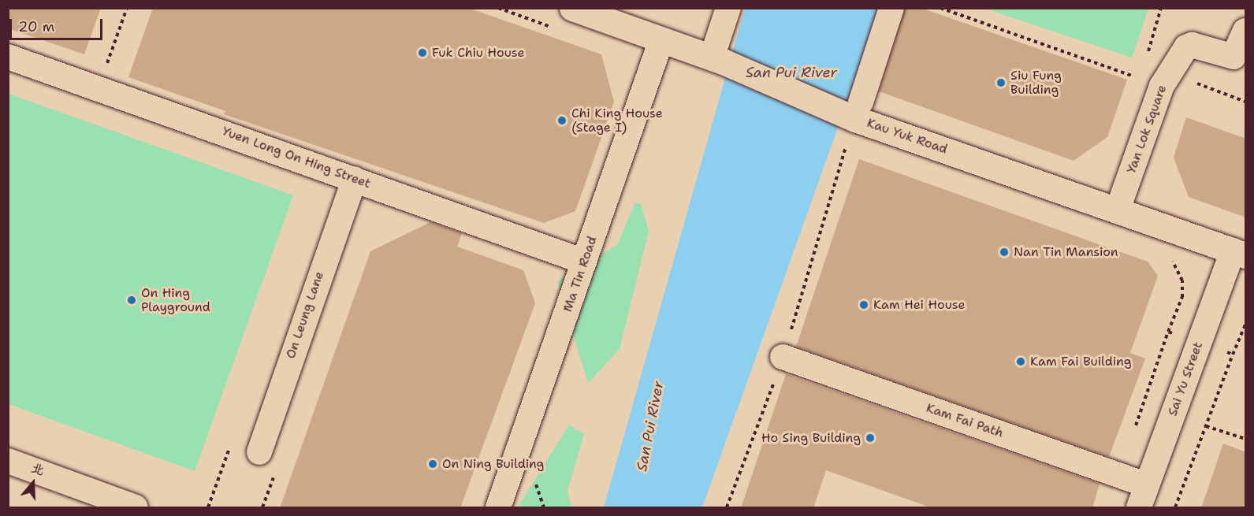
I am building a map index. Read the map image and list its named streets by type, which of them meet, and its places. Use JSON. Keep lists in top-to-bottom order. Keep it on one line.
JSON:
{"streets":{"street":["Yan Lok Square","Kau Yuk Road","Yuen Long On Hing Street","Ma Tin Road","On Leung Lane","Sai Yu Street","Kam Fai Path"]},"crossings":[["Yan Lok Square","Kau Yuk Road"],["Kau Yuk Road","Ma Tin Road"],["Kau Yuk Road","Sai Yu Street"],["Yuen Long On Hing Street","Ma Tin Road"],["Yuen Long On Hing Street","On Leung Lane"],["Sai Yu Street","Kam Fai Path"]],"water":["San Pui River"],"places":["Fuk Chiu House","Siu Fung Building","Chi King House (Stage I)","Nan Tin Mansion","On Hing Playground","Kam Hei House","Kam Fai Building","Ho Sing Building","On Ning Building"],"scale_bar":"20 m","north":"top"}
